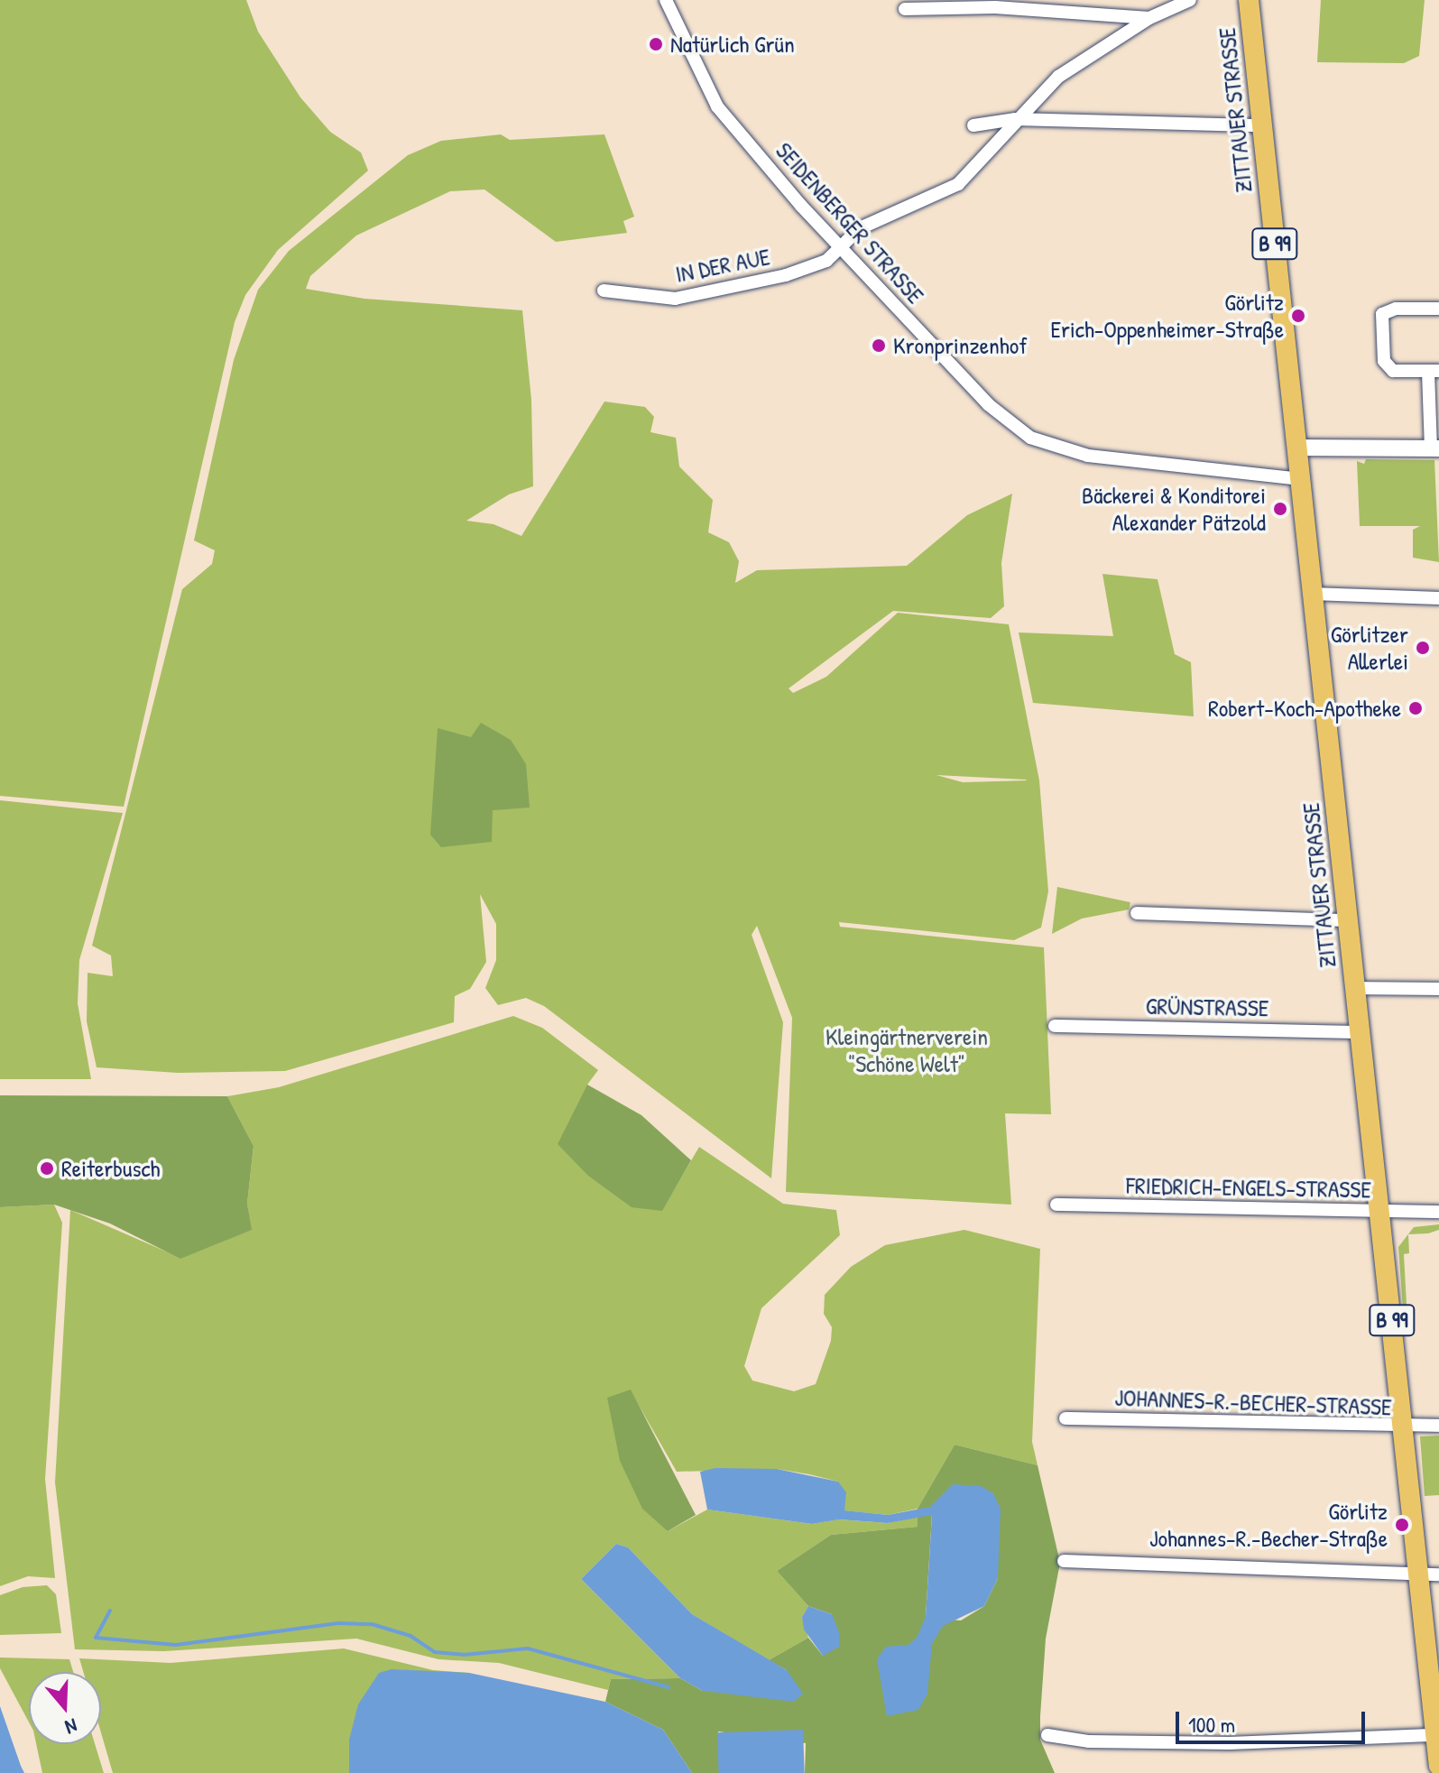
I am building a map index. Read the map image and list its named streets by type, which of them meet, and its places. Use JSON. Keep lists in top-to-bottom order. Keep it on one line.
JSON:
{"streets":{"main road":["ZITTAUER STRASSE","B 99"],"street":["SEIDENBERGER STRASSE","IN DER AUE","GRÜNSTRASSE","FRIEDRICH-ENGELS-STRASSE","JOHANNES-R.-BECHER-STRASSE"]},"crossings":[["ZITTAUER STRASSE","SEIDENBERGER STRASSE"],["ZITTAUER STRASSE","GRÜNSTRASSE"],["ZITTAUER STRASSE","FRIEDRICH-ENGELS-STRASSE"],["ZITTAUER STRASSE","JOHANNES-R.-BECHER-STRASSE"],["SEIDENBERGER STRASSE","IN DER AUE"]],"parks":["Kleingärtnerverein \"Schöne Welt\""],"places":["Natürlich Grün","Görlitz Erich-Oppenheimer-Straße","Kronprinzenhof","Bäckerei & Konditorei Alexander Pätzold","Görlitzer Allerlei","Robert-Koch-Apotheke","Reiterbusch","Görlitz Johannes-R.-Becher-Straße"],"scale_bar":"100 m","north":"bottom"}
